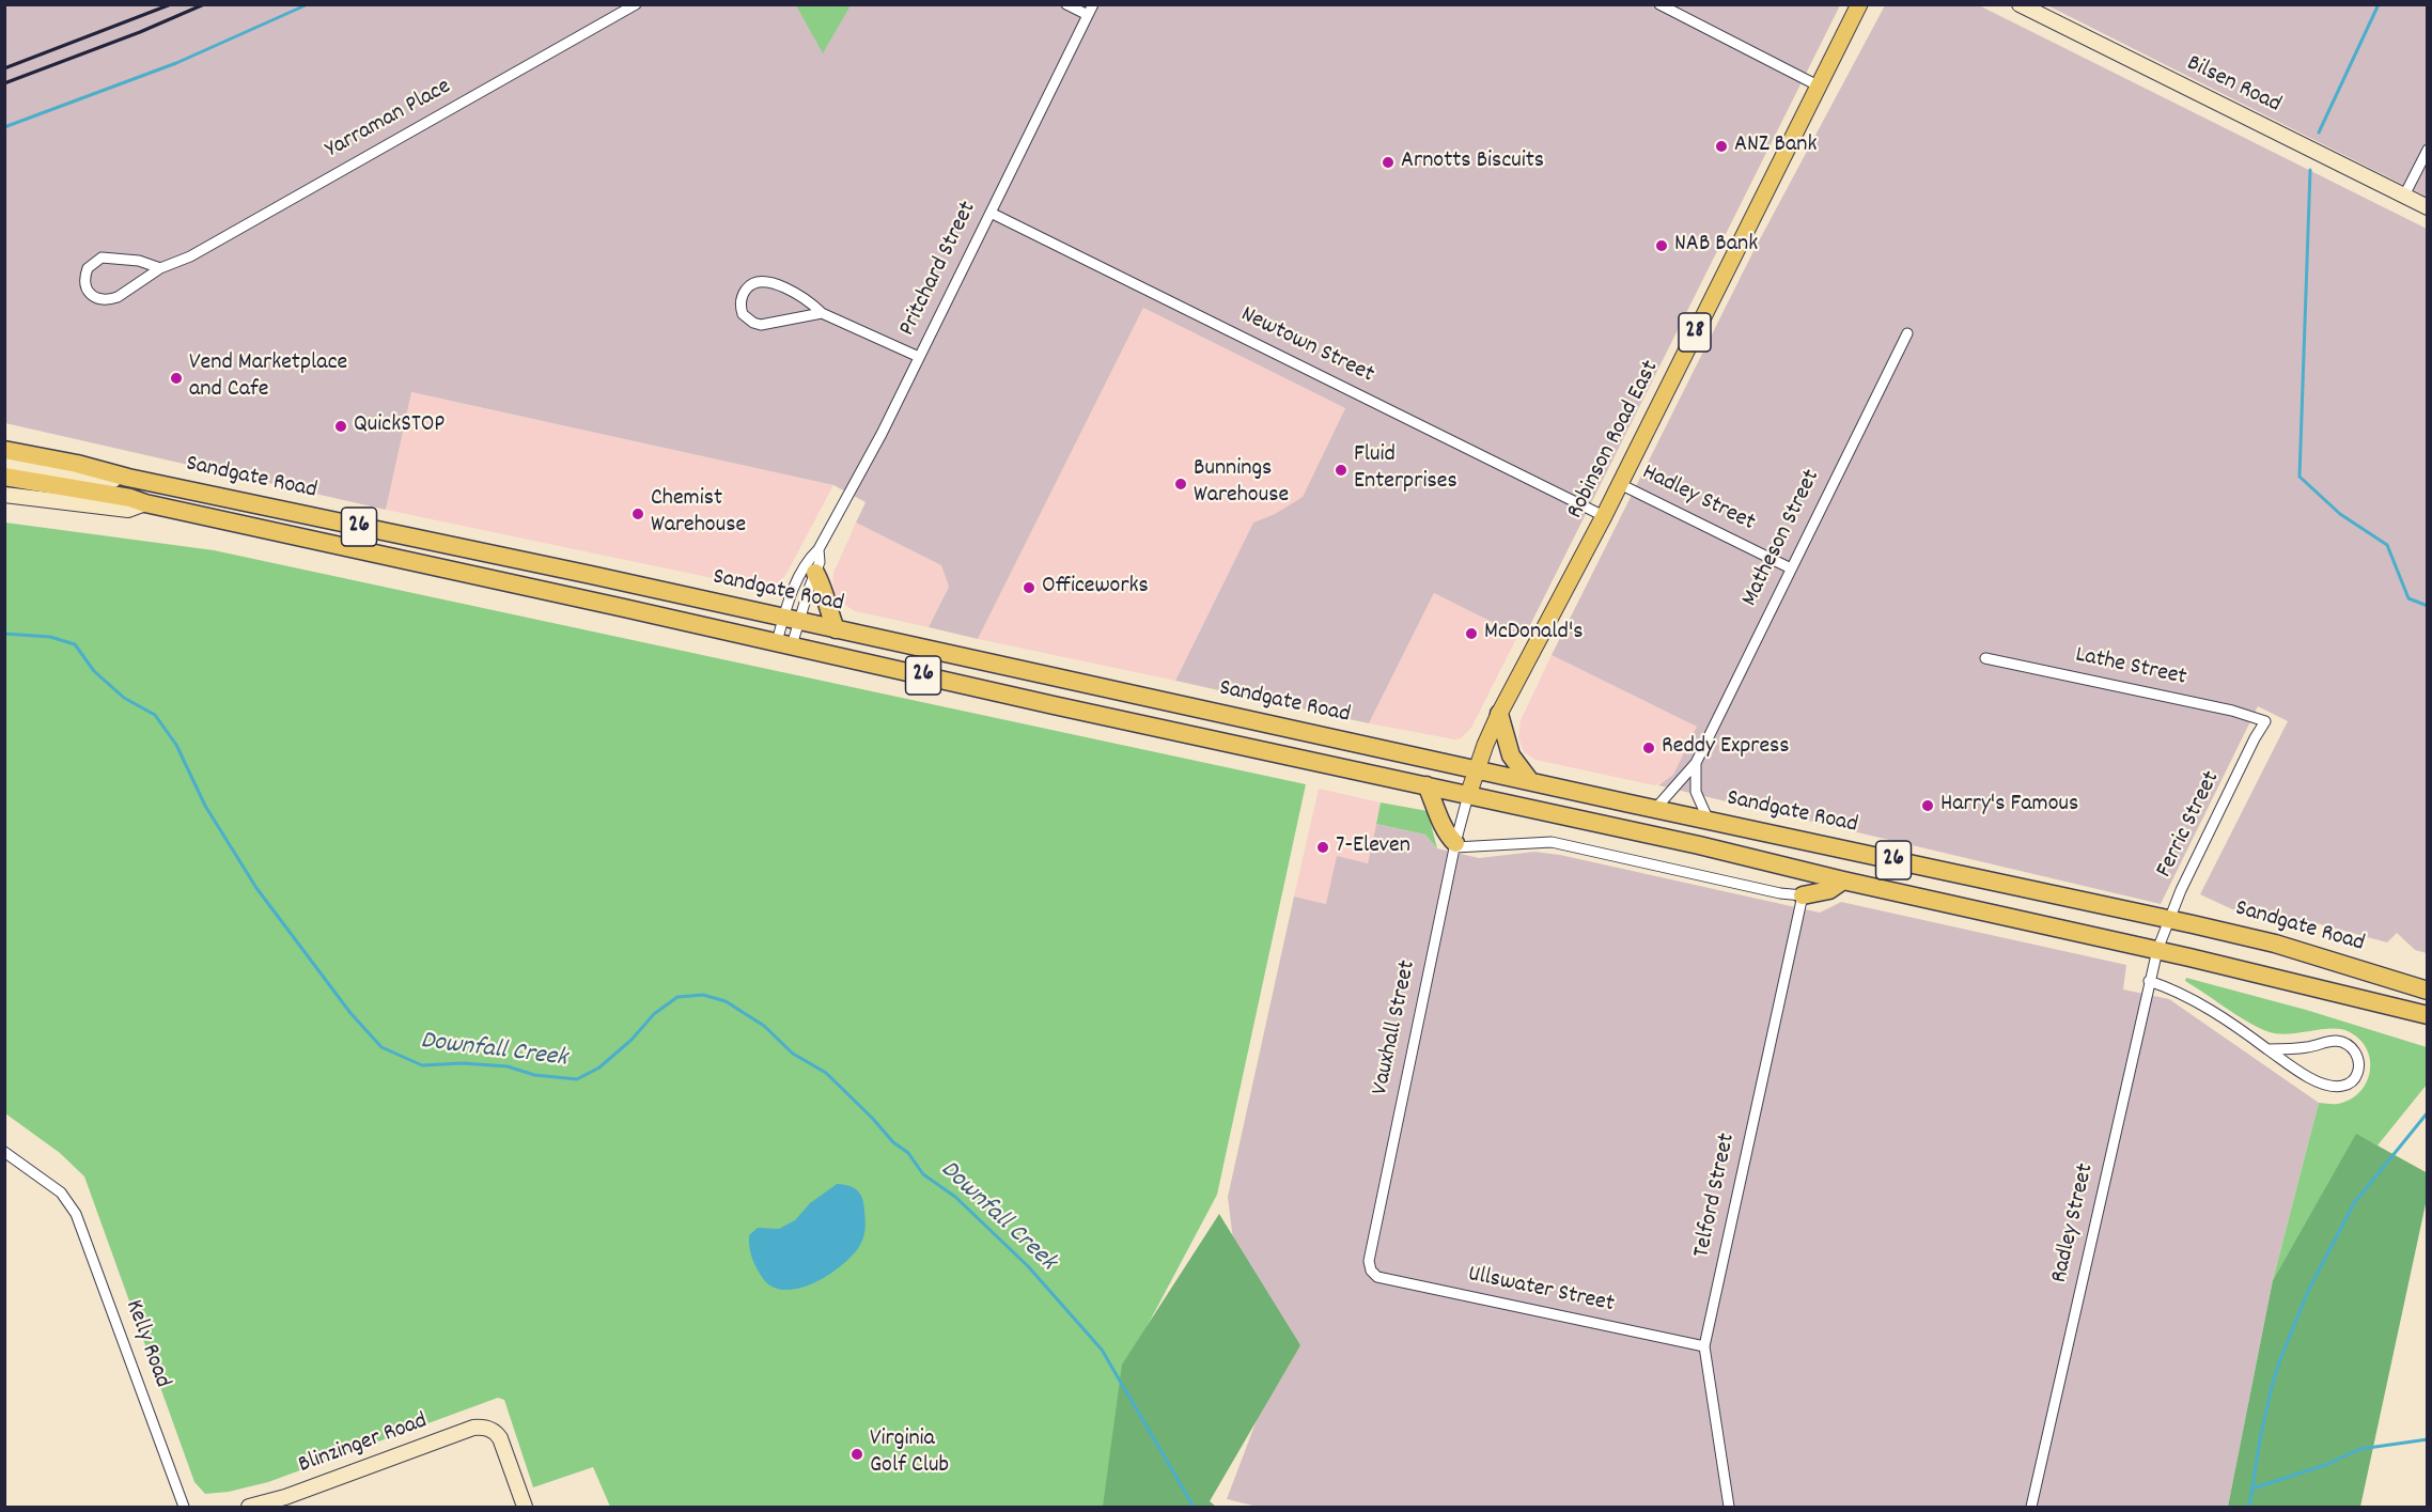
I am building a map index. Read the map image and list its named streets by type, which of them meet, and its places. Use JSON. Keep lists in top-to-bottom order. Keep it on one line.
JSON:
{"streets":{"highway":["Sandgate Road","26"],"main road":["28","Robinson Road East"],"street":["Bilsen Road","Yarraman Place","Pritchard Street","Newtown Street","Hadley Street","Matheson Street","Lathe Street","Ferric Street","Vauxhall Street","Telford Street","Radley Street","Ullswater Street","Kelly Road","Blinzinger Road"]},"crossings":[["Pritchard Street","Newtown Street"],["Pritchard Street","Sandgate Road"],["Newtown Street","Robinson Road East"],["Robinson Road East","Sandgate Road"],["Robinson Road East","Hadley Street"],["Robinson Road East","Vauxhall Street"],["Sandgate Road","Matheson Street"],["Sandgate Road","Ferric Street"],["Sandgate Road","Vauxhall Street"],["Sandgate Road","Radley Street"],["Hadley Street","Matheson Street"],["Lathe Street","Ferric Street"],["Ferric Street","Radley Street"],["Vauxhall Street","Ullswater Street"],["Telford Street","Ullswater Street"]],"water":["Downfall Creek"],"places":["ANZ Bank","Arnotts Biscuits","NAB Bank","Vend Marketplace and Cafe","QuickSTOP","Fluid Enterprises","Bunnings Warehouse","Chemist Warehouse","Officeworks","McDonald's","Reddy Express","Harry's Famous","7-Eleven","Virginia Golf Club"]}
